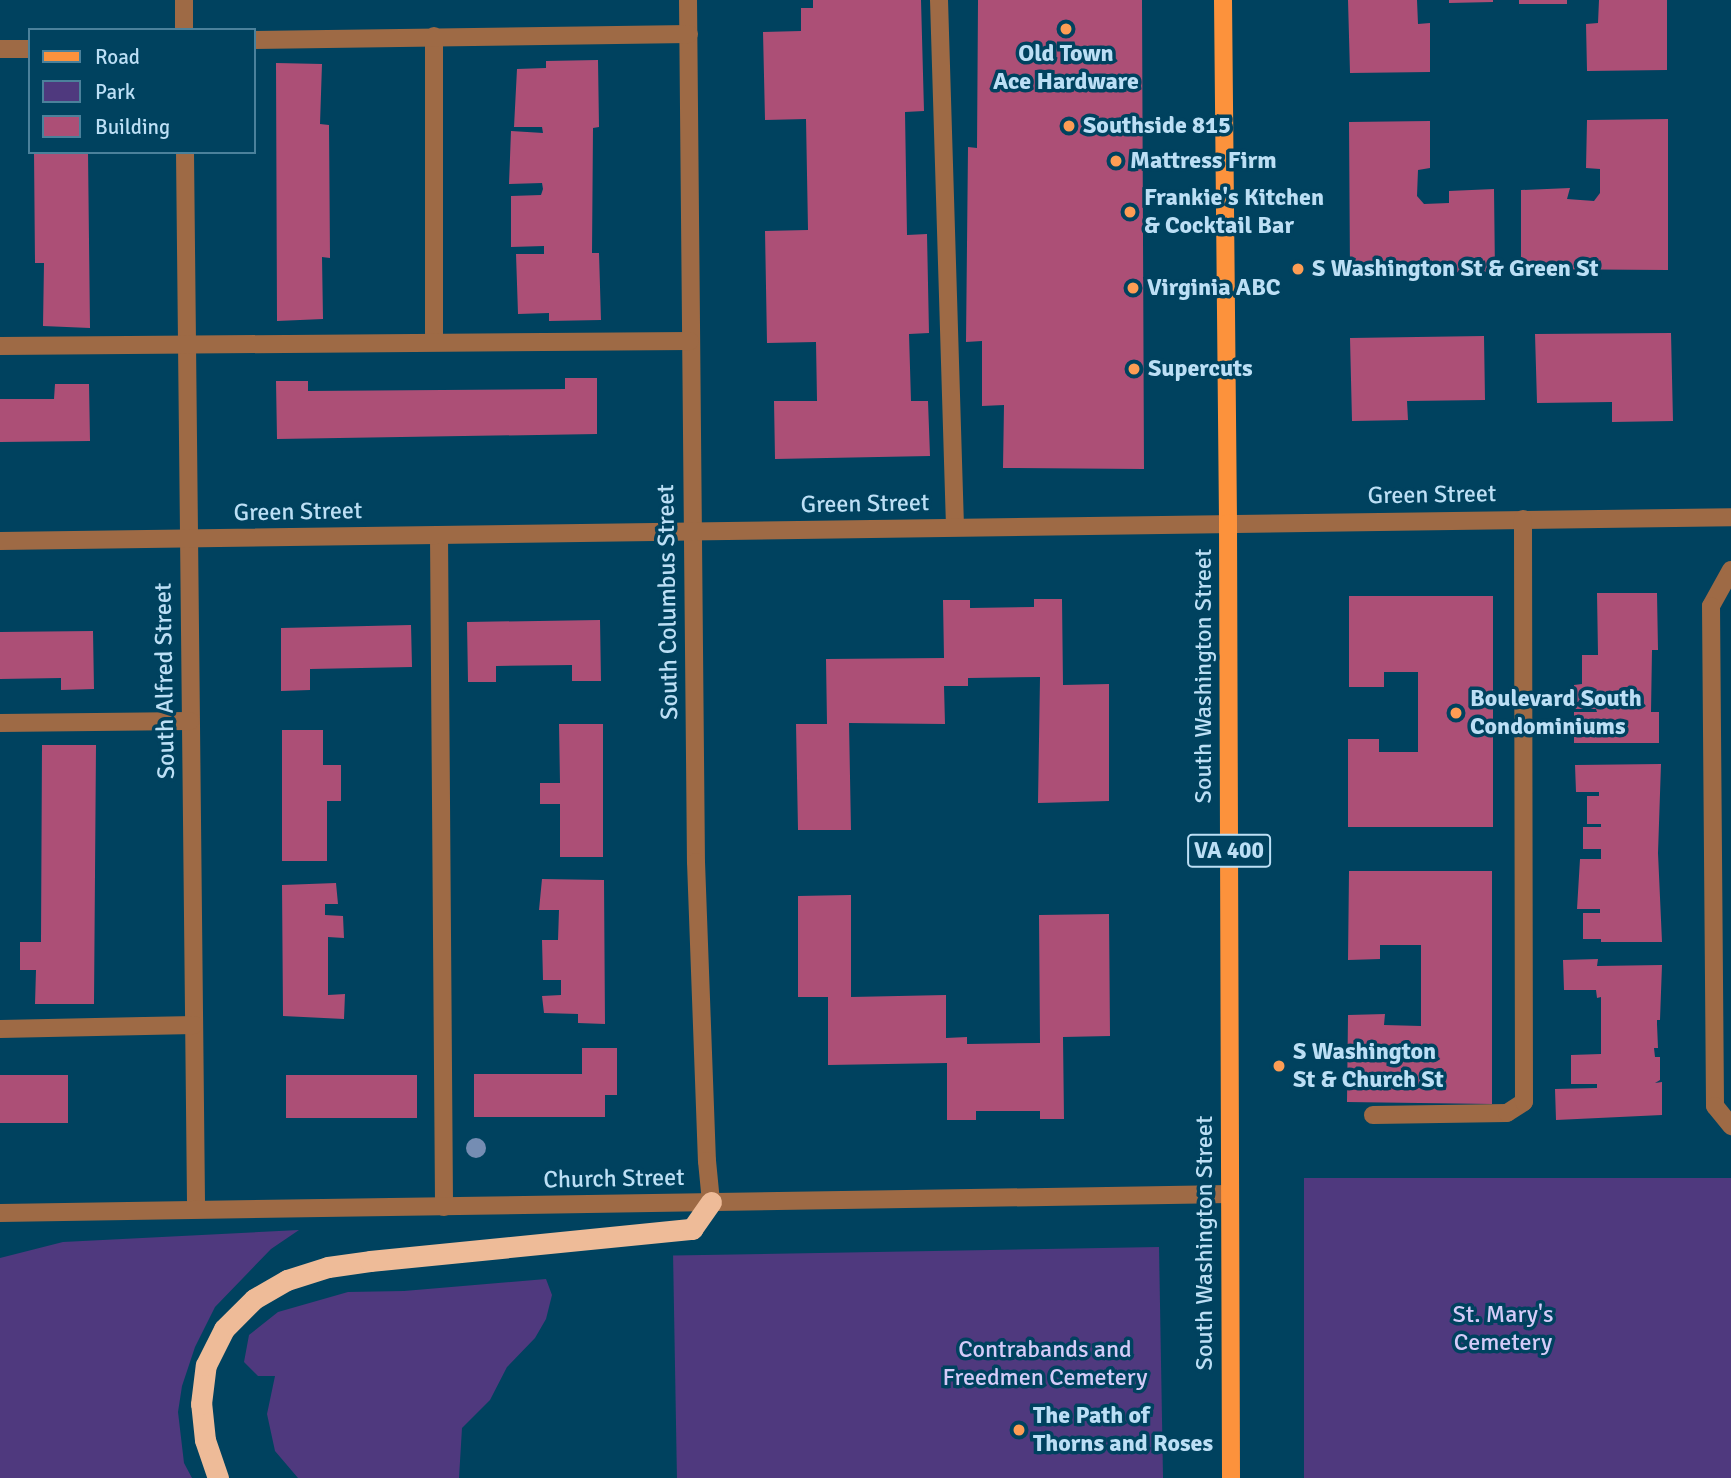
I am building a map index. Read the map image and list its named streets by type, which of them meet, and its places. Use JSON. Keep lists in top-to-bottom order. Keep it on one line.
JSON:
{"streets":{"main road":["South Washington Street","VA 400"],"street":["Green Street","South Columbus Street","South Alfred Street","Church Street"]},"crossings":[["Green Street","South Columbus Street"],["Green Street","South Washington Street"],["Green Street","South Alfred Street"],["South Columbus Street","Church Street"],["South Washington Street","Church Street"],["South Alfred Street","Church Street"]],"parks":["St. Mary's Cemetery","Contrabands and Freedmen Cemetery"],"places":["Old Town Ace Hardware","Southside 815","Mattress Firm","Frankie's Kitchen & Cocktail Bar","S Washington St & Green St","Virginia ABC","Supercuts","Boulevard South Condominiums","S Washington St & Church St","The Path of Thorns and Roses"],"legend":["Road","Park","Building"]}
